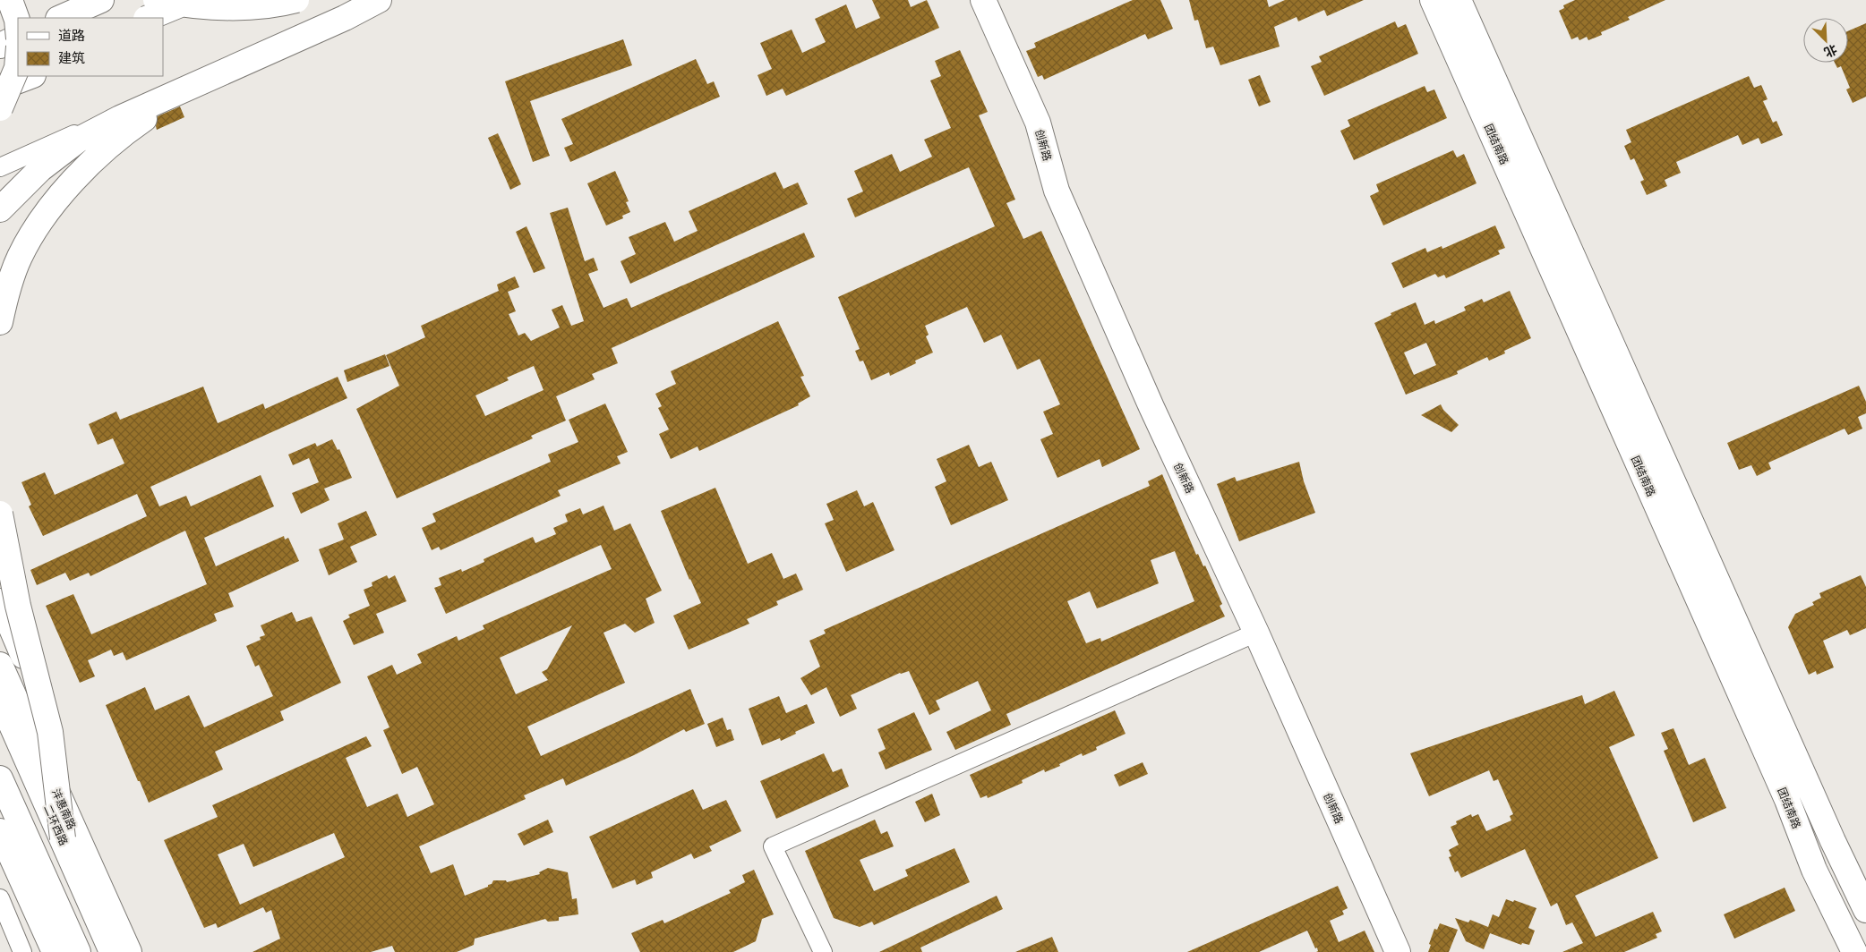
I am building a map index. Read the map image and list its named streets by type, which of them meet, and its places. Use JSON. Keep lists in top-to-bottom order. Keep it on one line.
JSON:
{"streets":{"main road":["团结南路","创新路","沣惠南路","二环西路"]},"legend":["道路","建筑"],"north":"bottom right"}
